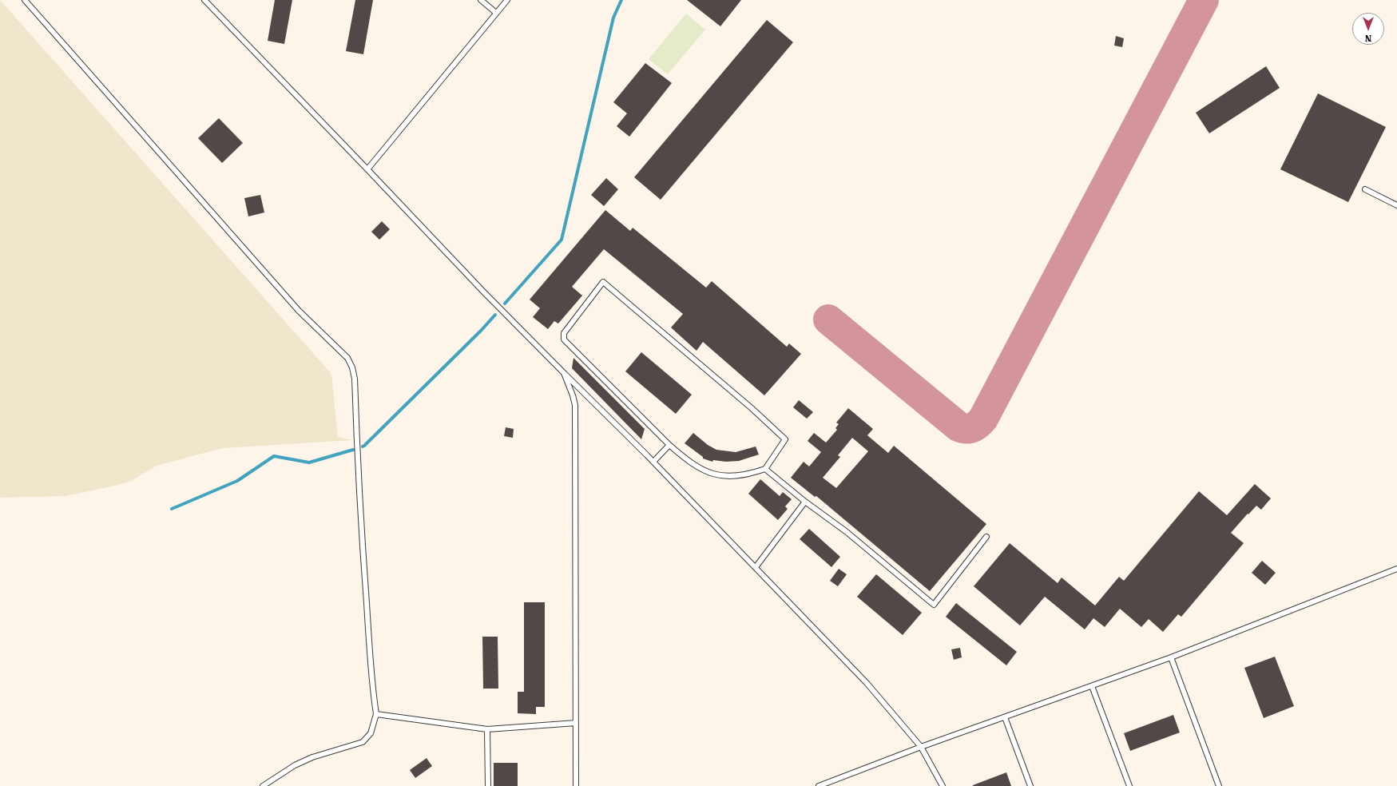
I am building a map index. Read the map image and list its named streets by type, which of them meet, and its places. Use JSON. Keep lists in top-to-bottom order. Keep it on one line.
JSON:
{"north":"bottom"}
